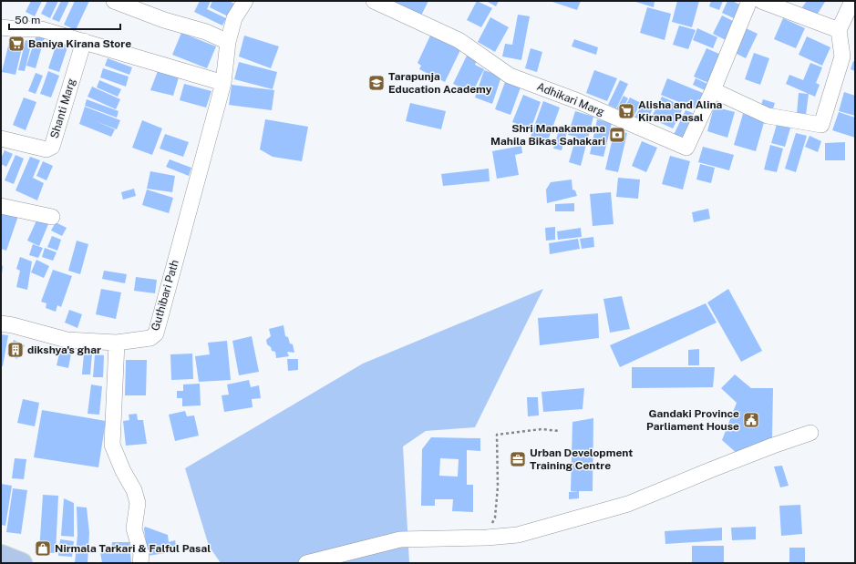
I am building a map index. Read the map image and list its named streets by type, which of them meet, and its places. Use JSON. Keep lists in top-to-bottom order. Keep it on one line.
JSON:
{"streets":{"street":["Adhikari Marg","Shanti Marg","Guthibari Path"]},"places":{"supermarket":["Baniya Kirana Store","Alisha and Alina Kirana Pasal"],"school or university":["Tarapunja Education Academy"],"bank":["Shri Manakamana Mahila Bikas Sahakari"],"building":["dikshya's ghar"],"public building":["Gandaki Province Parliament House"],"office":["Urban Development Training Centre"],"shop":["Nirmala Tarkari & Falful Pasal"]},"scale_bar":"50 m"}
